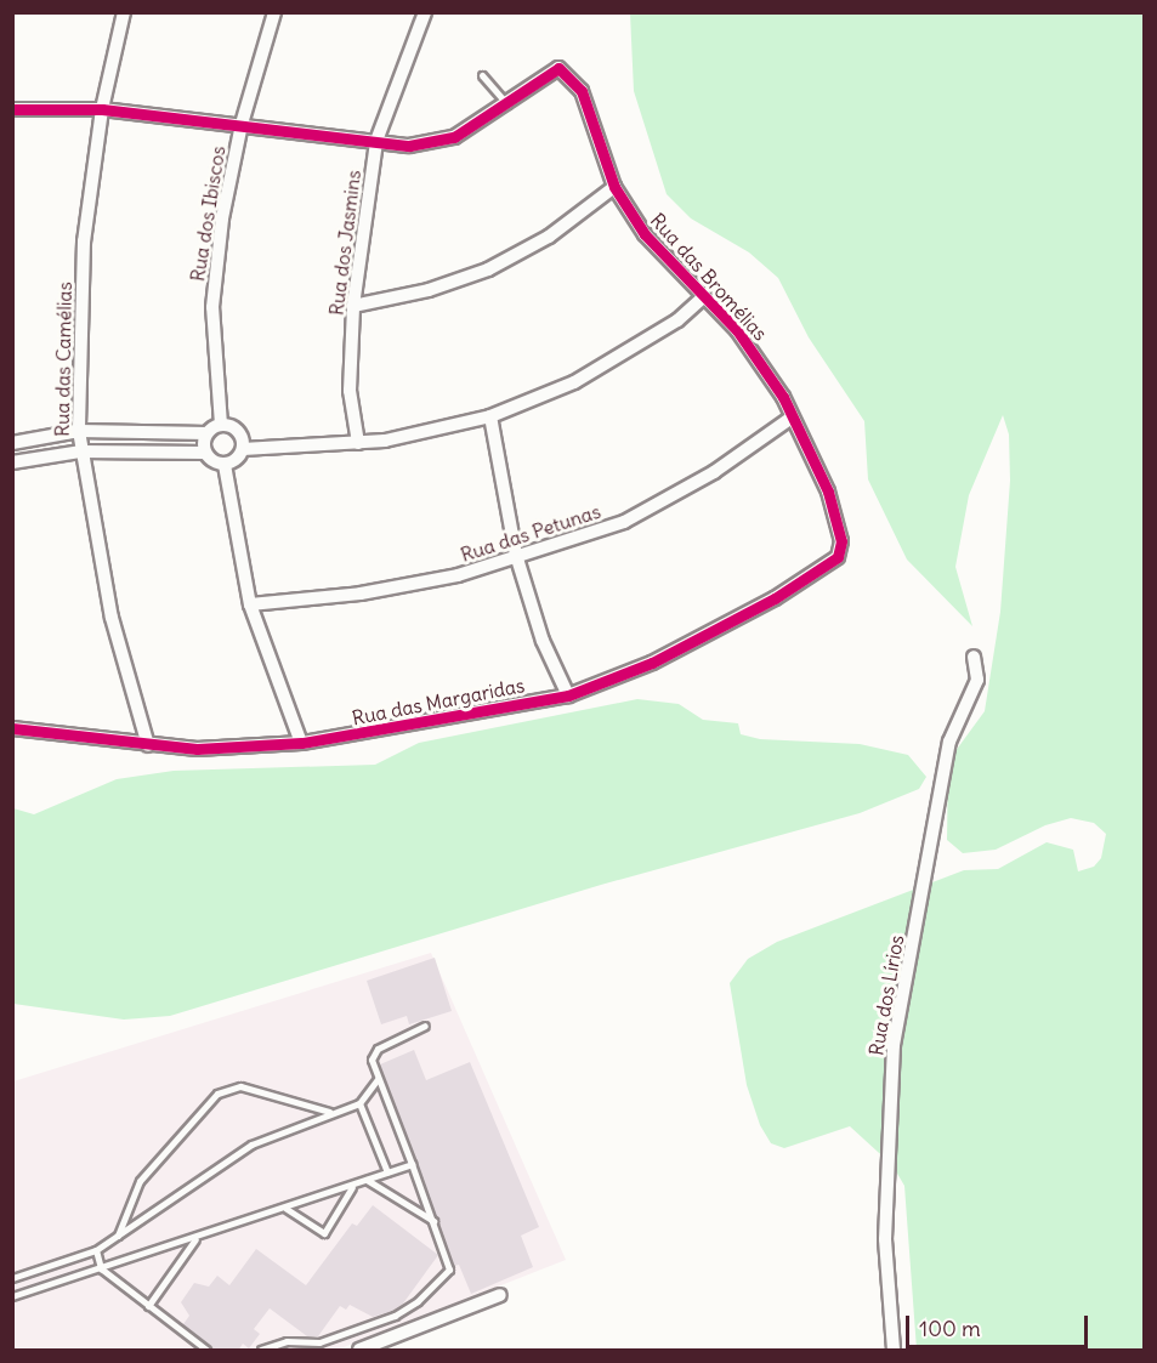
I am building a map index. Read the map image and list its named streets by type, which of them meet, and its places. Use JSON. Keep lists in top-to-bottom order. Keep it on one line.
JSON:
{"streets":{"street":["Rua dos Ibiscos","Rua dos Jasmins","Rua das Bromélias","Rua das Camélias","Rua das Petunas","Rua das Margaridas","Rua dos Lírios"]},"crossings":[["Rua dos Ibiscos","Rua das Bromélias"],["Rua dos Jasmins","Rua das Bromélias"],["Rua das Bromélias","Rua das Camélias"],["Rua das Bromélias","Rua das Petunas"],["Rua das Bromélias","Rua das Margaridas"],["Rua das Camélias","Rua das Margaridas"]],"scale_bar":"100 m"}
